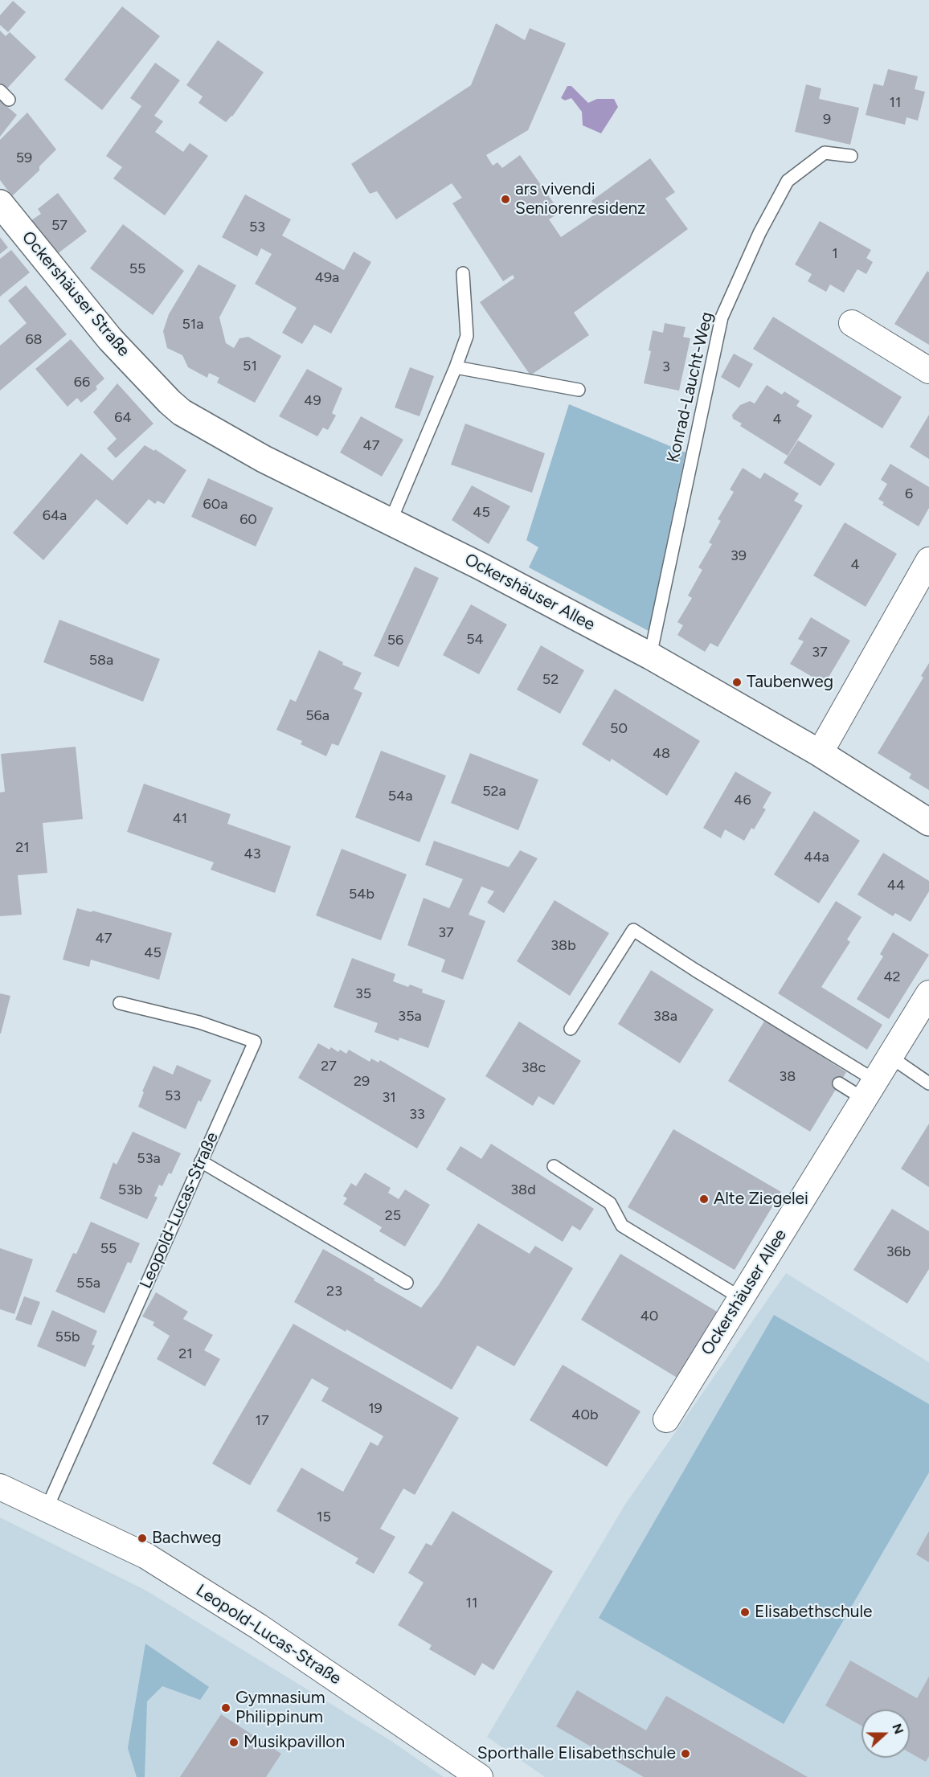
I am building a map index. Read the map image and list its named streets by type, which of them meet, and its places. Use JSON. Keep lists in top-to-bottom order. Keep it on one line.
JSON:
{"streets":{"street":["Ockershäuser Straße","Ockershäuser Allee","Leopold-Lucas-Straße"],"lane":["Konrad-Laucht-Weg"]},"crossings":[["Ockershäuser Straße","Ockershäuser Allee"],["Konrad-Laucht-Weg","Ockershäuser Allee"]],"places":["ars vivendi Seniorenresidenz","Taubenweg","Alte Ziegelei","Bachweg","Elisabethschule","Gymnasium Philippinum","Musikpavillon","Sporthalle Elisabethschule"],"house_numbers":["11","9","59","57","53","1","55","49a","51a","68","51","3","66","49","64","4","47","6","60a","45","64a","60","39","4","54","56","37","58a","52","56a","50","48","52a","54a","46","41","21","43","44a","44","54b","37","47","38b","45","42","35","35a","38a","27","38c","38","29","53","31","33","53a","53b","38d","25","55","36b","55a","23","40","55b","21","19","40b","17","15","11"],"north":"right"}
